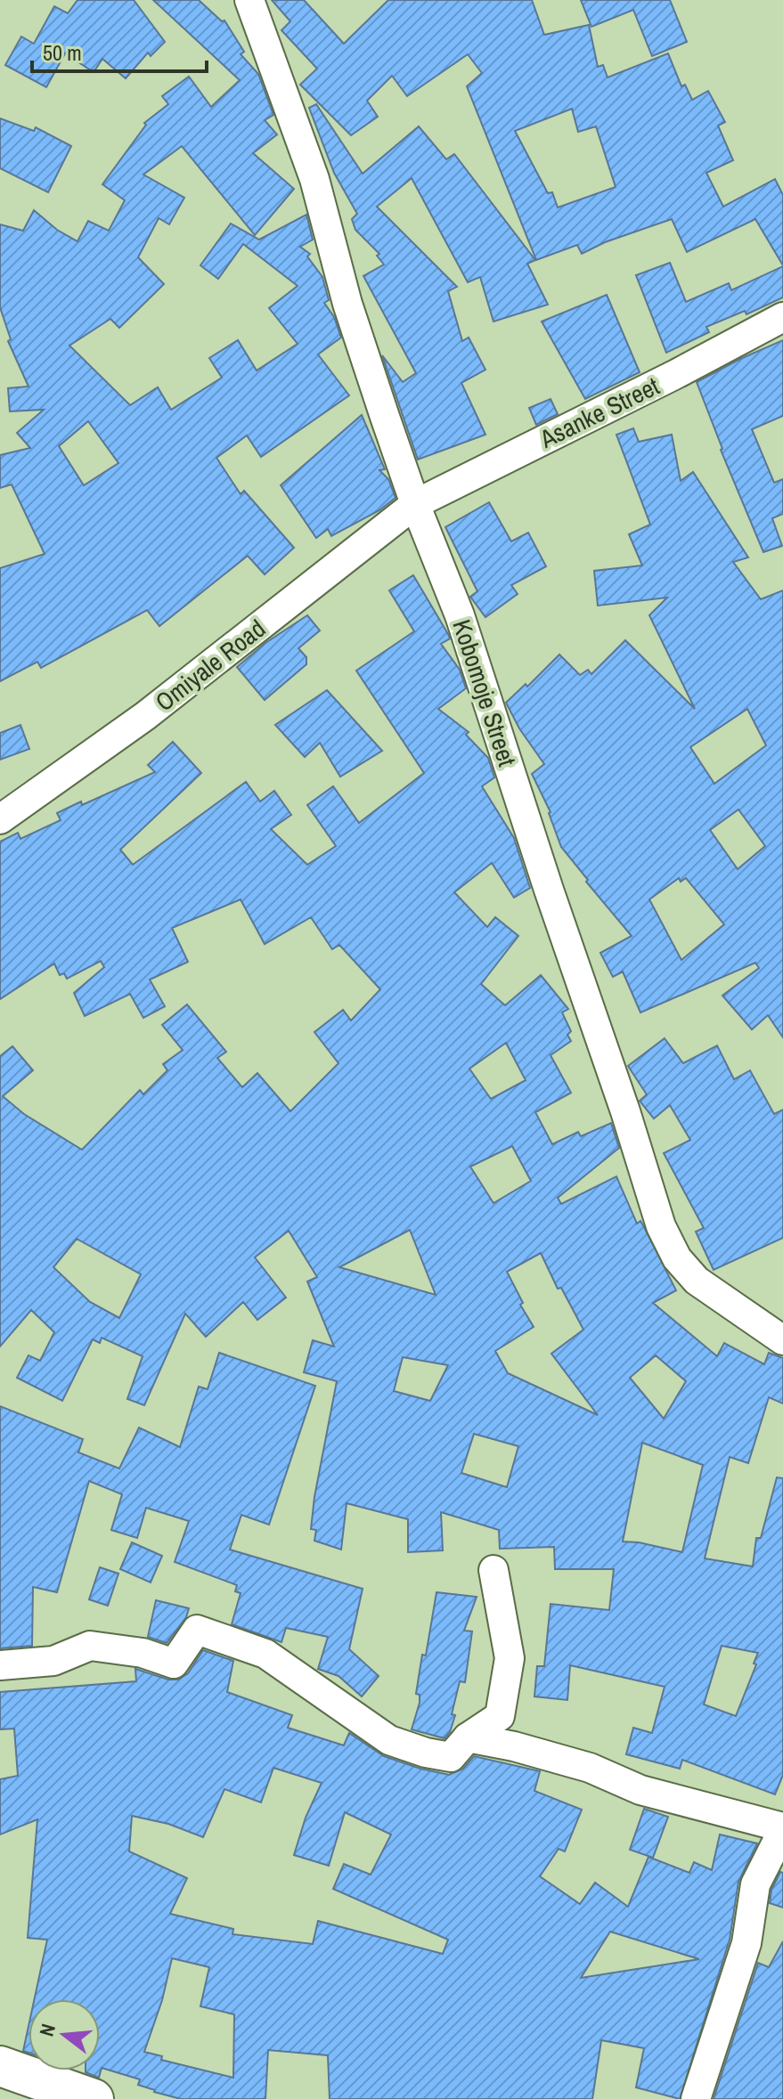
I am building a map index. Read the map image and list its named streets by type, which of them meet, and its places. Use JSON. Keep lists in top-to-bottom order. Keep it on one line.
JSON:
{"streets":{"street":["Asanke Street","Omiyale Road","Kobomoje Street"]},"crossings":[["Asanke Street","Omiyale Road"],["Asanke Street","Kobomoje Street"],["Omiyale Road","Kobomoje Street"]],"scale_bar":"50 m","north":"left"}
